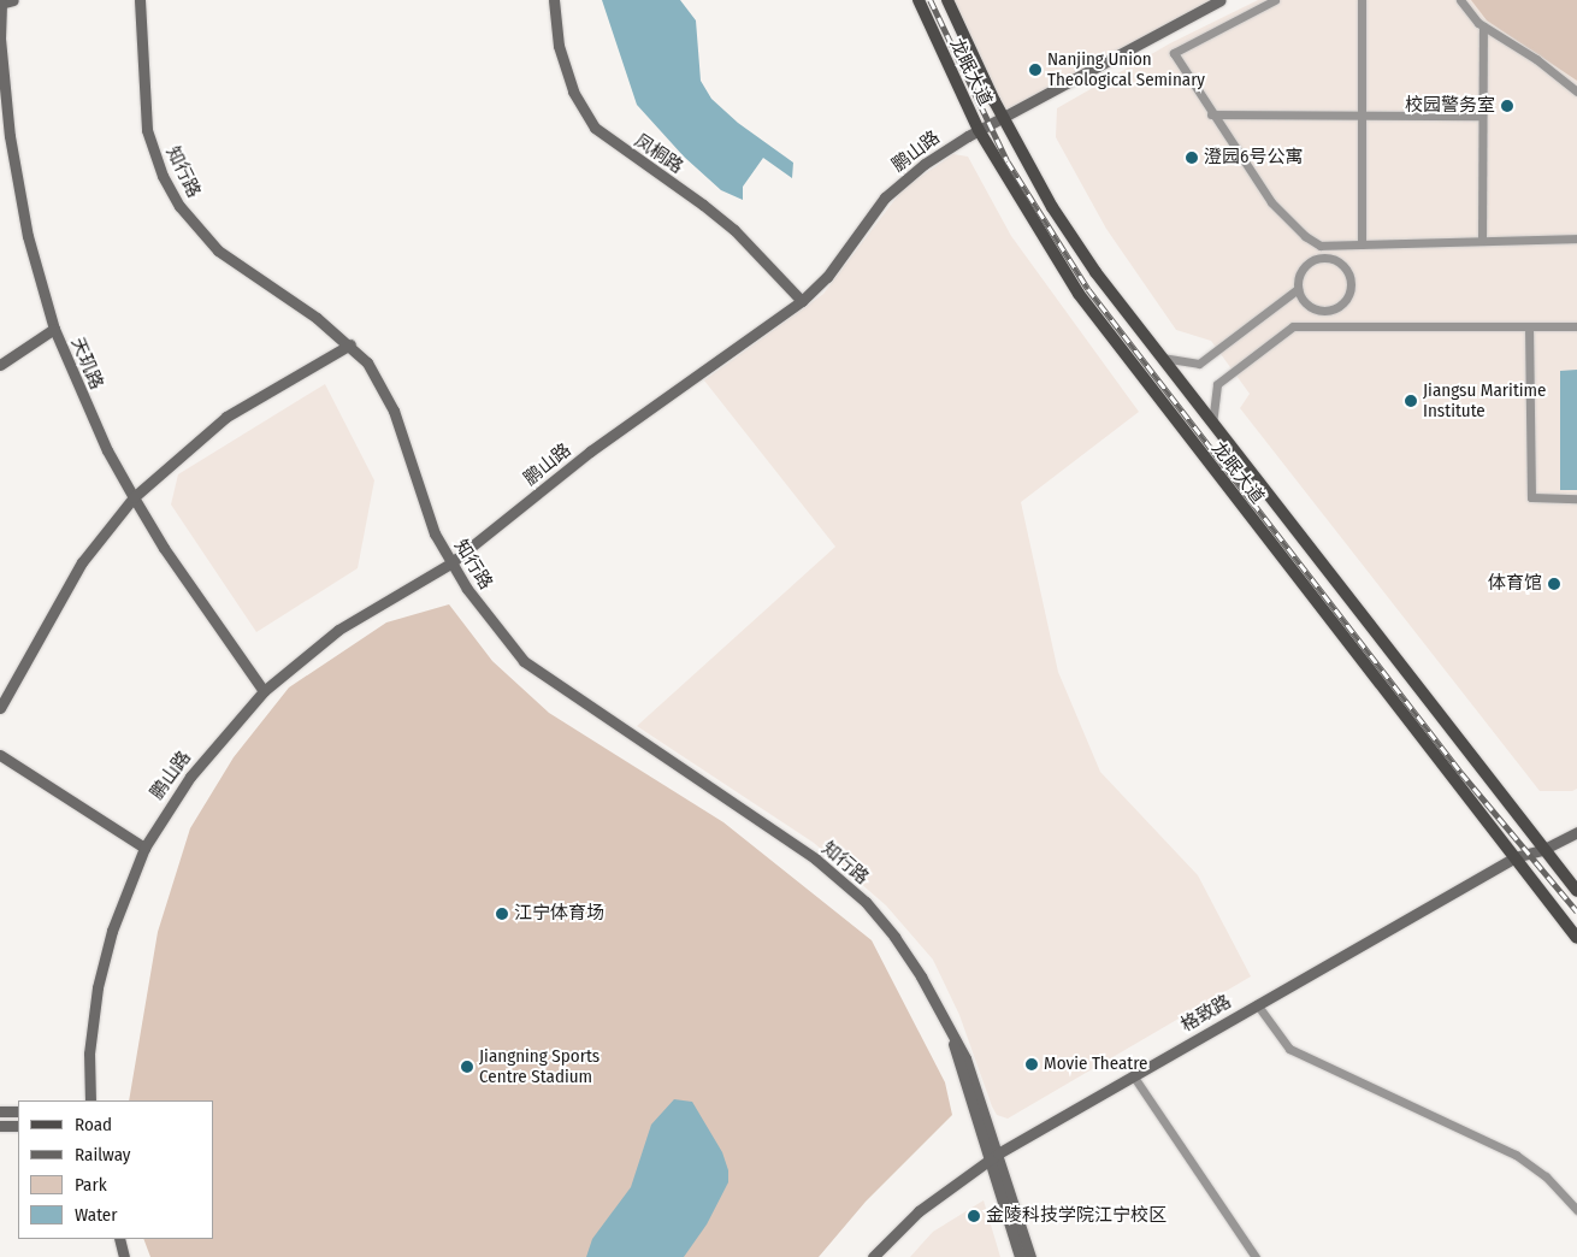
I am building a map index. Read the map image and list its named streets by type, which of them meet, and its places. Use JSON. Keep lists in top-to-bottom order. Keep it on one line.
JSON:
{"streets":{"main road":["龙眠大道"],"street":["鹏山路","凤桐路","知行路","天玑路","格致路"]},"crossings":[["龙眠大道","鹏山路"],["龙眠大道","格致路"],["鹏山路","凤桐路"],["鹏山路","知行路"],["鹏山路","天玑路"],["知行路","格致路"]],"places":["Nanjing Union Theological Seminary","校园警务室","澄园6号公寓","Jiangsu Maritime Institute","体育馆","江宁体育场","Movie Theatre","Jiangning Sports Centre Stadium","金陵科技学院江宁校区"],"legend":["Road","Railway","Park","Water"]}
